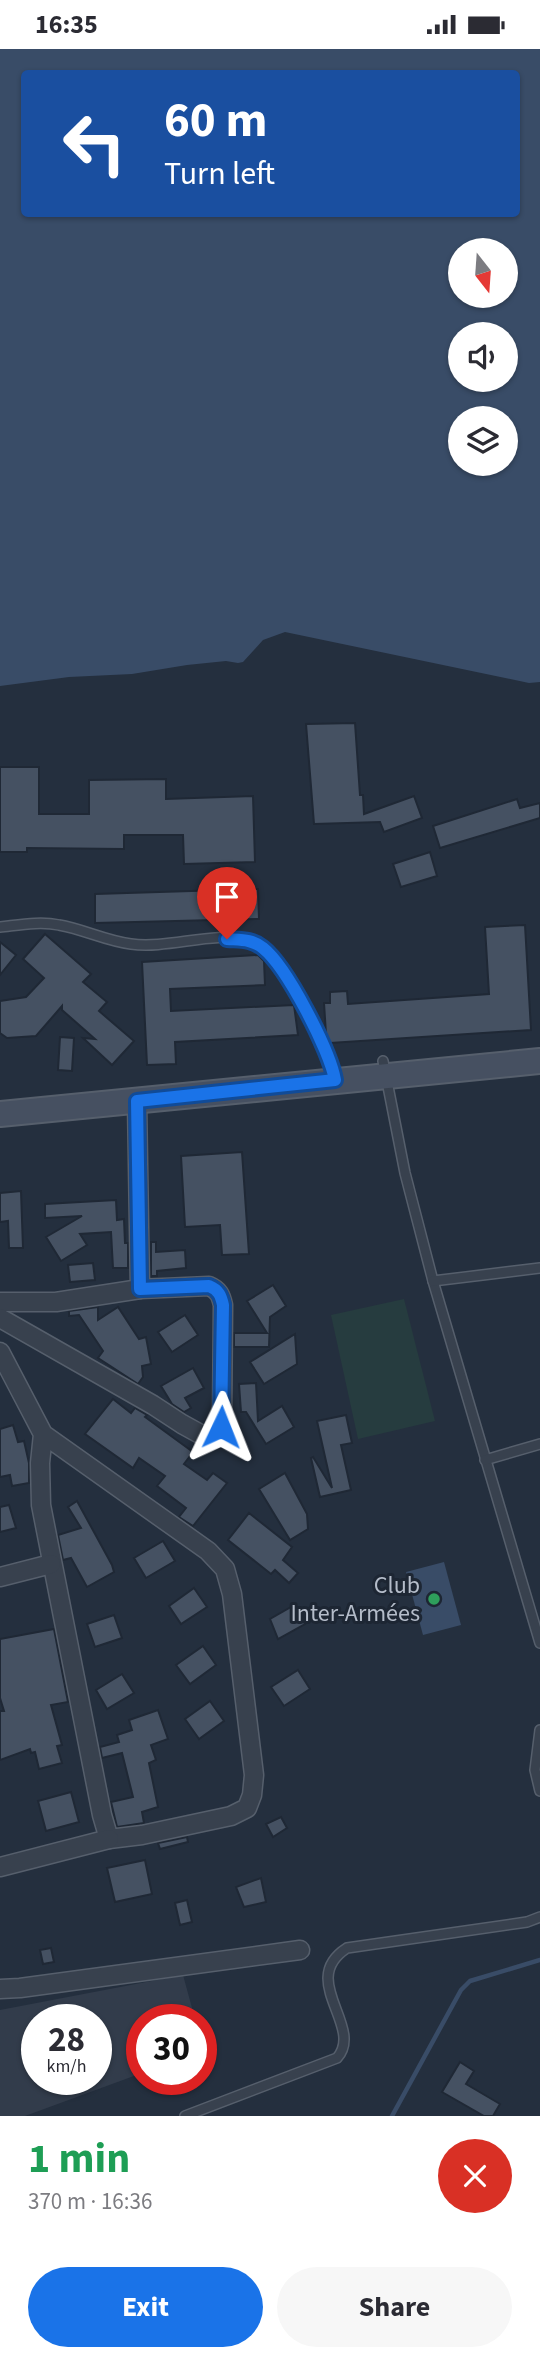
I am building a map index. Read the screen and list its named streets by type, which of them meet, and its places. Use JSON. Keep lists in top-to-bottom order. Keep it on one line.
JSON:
{"places":["Club Inter-Armées"],"north":"bottom","page":{"status":"16:35","turn":["60 m","Turn left"],"speed":"28 km/h","limit":"30","heading":["1 min","370 m · 16:36"],"buttons":["Exit","Share"]}}
